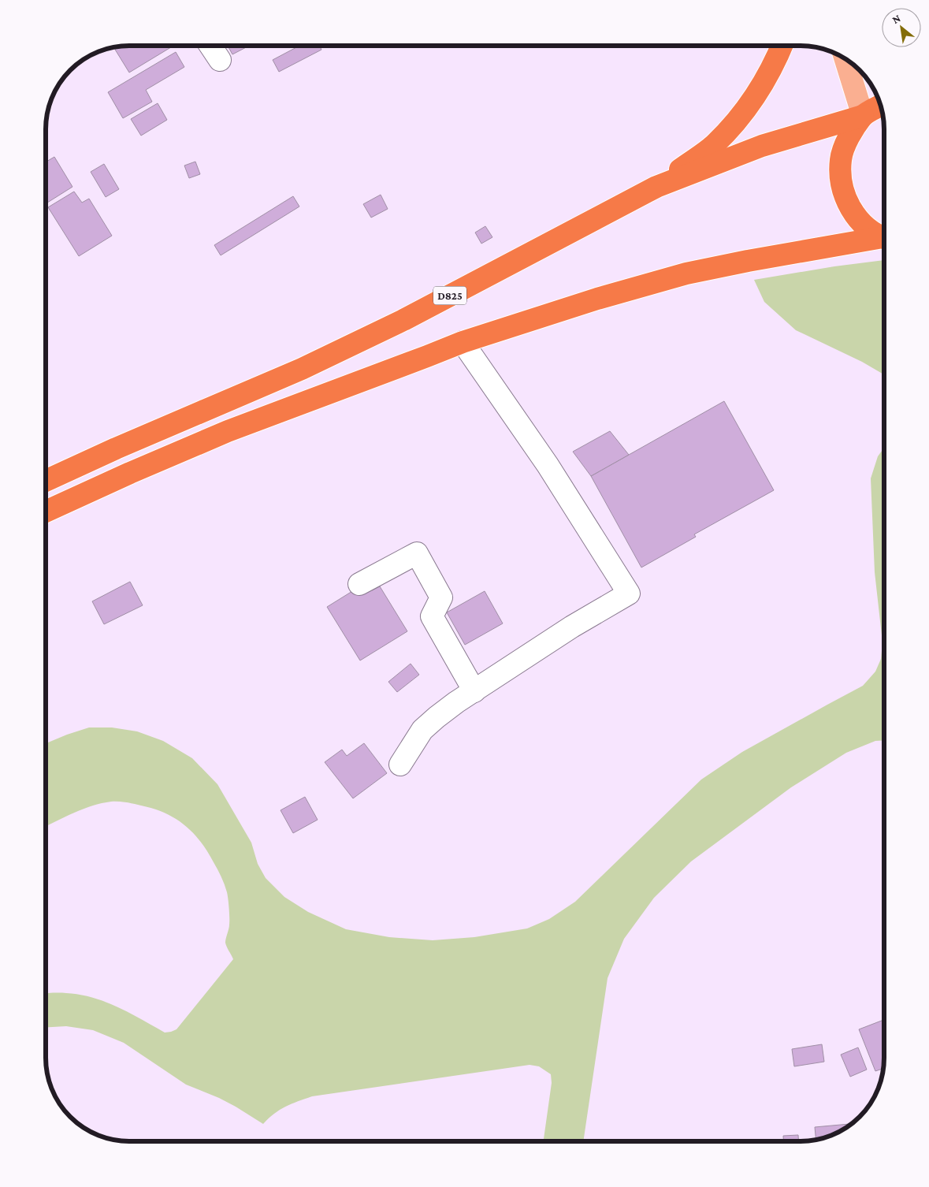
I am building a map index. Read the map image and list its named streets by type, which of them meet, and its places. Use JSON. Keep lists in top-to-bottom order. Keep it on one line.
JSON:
{"streets":{"highway":["D825"]},"north":"top left"}
